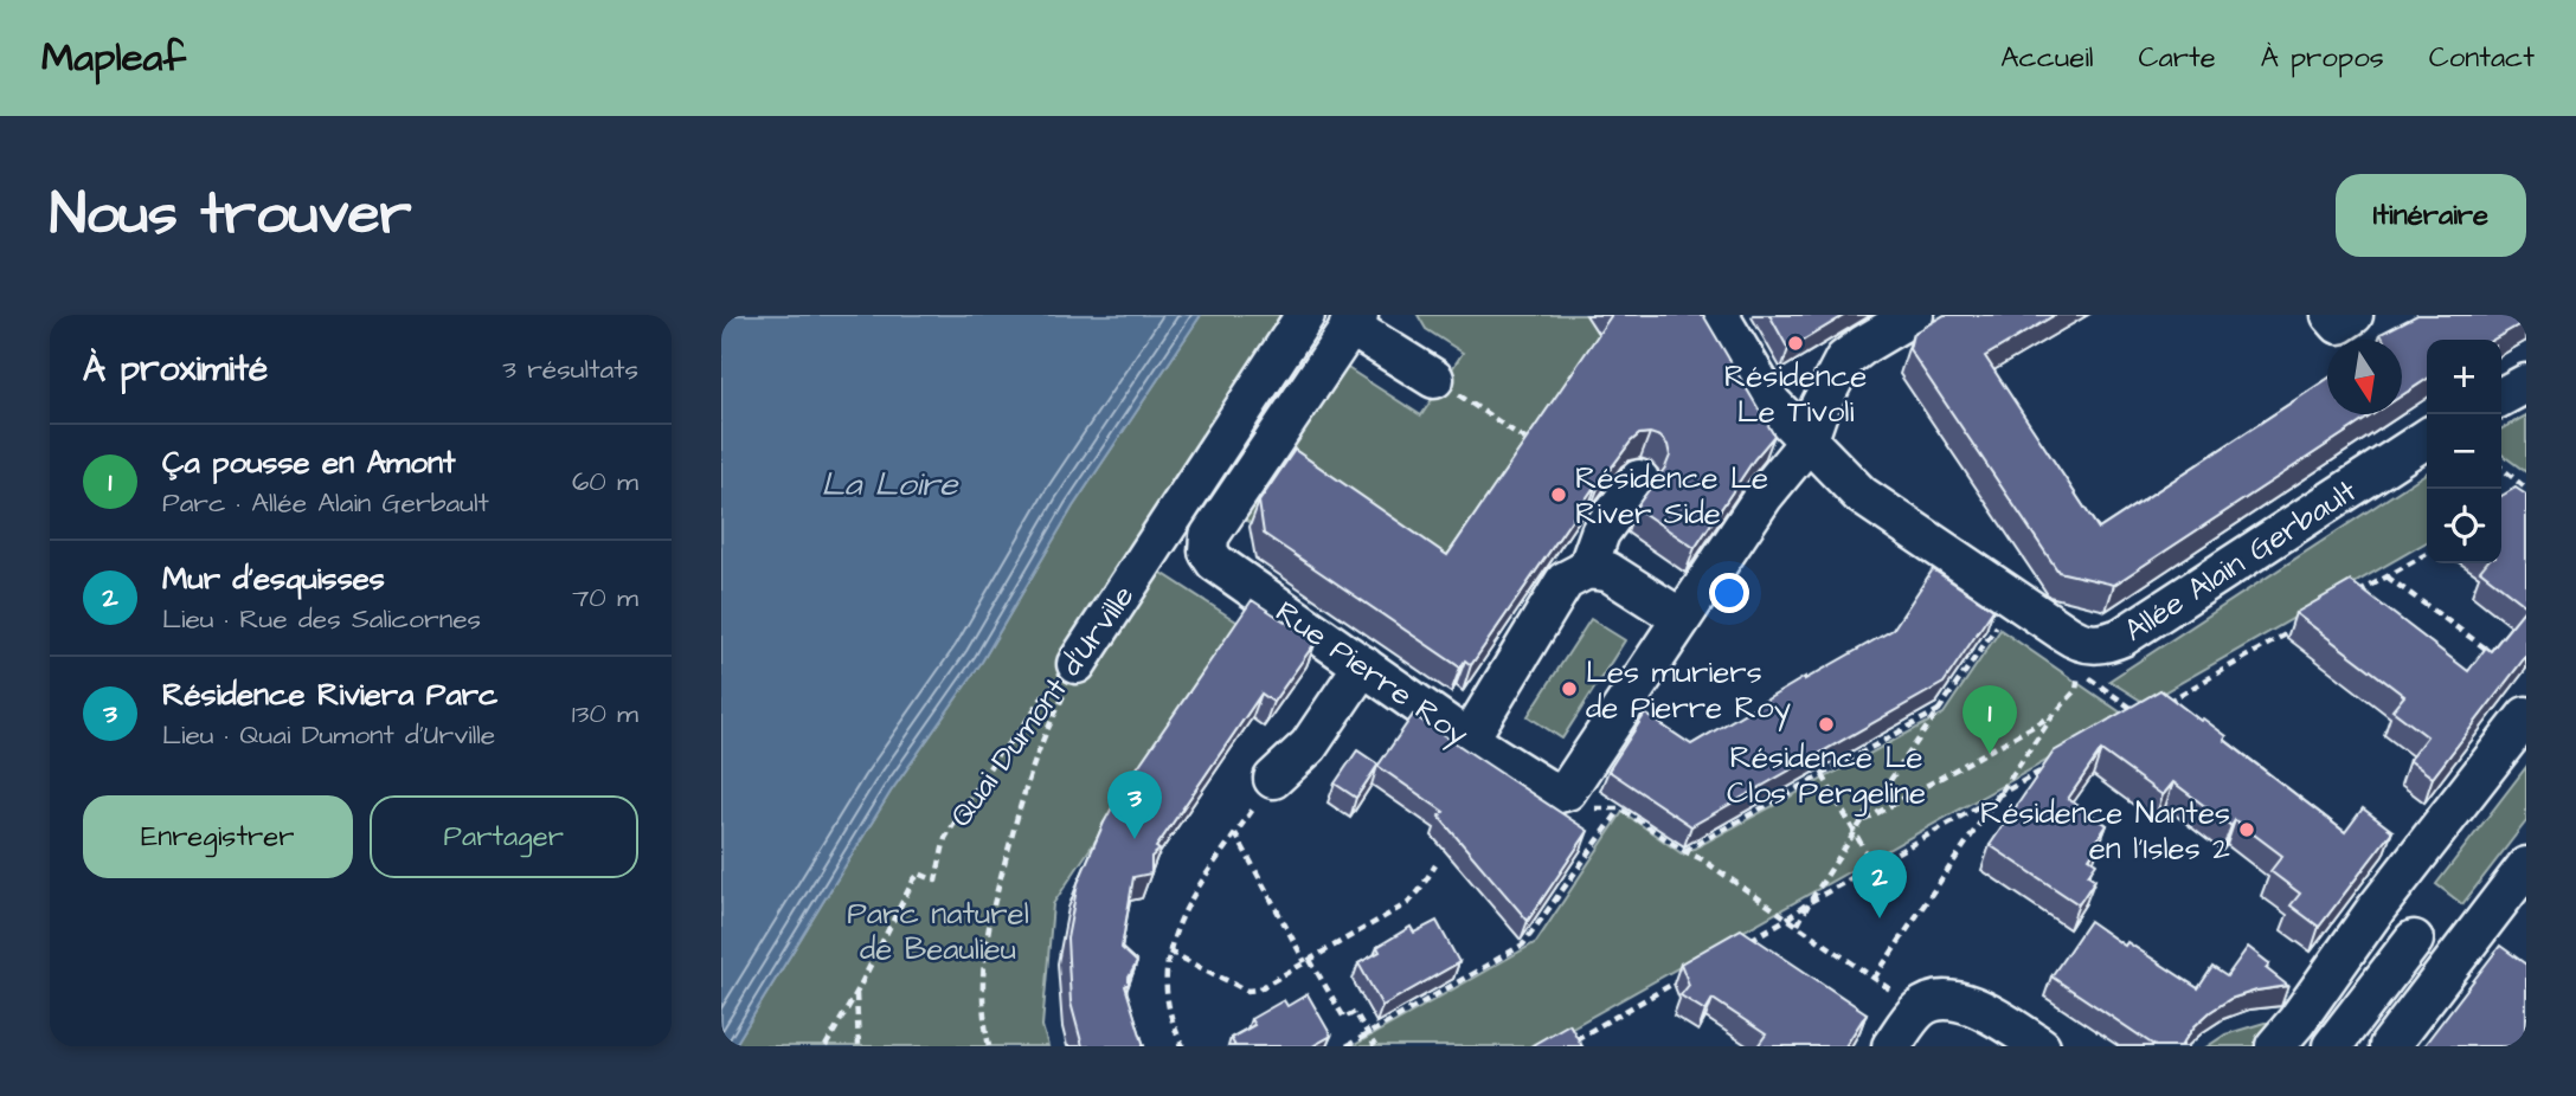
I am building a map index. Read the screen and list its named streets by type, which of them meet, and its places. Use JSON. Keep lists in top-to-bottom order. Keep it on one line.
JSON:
{"streets":{"street":["Allée Alain Gerbault","Rue Pierre Roy","Quai Dumont d'Urville"]},"water":["La Loire"],"parks":["Parc naturel de Beaulieu"],"places":["Résidence Le Tivoli","Résidence Le River Side","Les muriers de Pierre Roy","Résidence Le Clos Pergeline","Résidence Nantes en l'Isles 2"],"north":"bottom","page":{"header":"Mapleaf","nav":["Accueil","Carte","À propos","Contact"],"buttons":["Itinéraire",["Enregistrer","Partager"]],"title":"Nous trouver","heading":["À proximité","3 résultats"],"map_buttons":["+","−"],"list":[{"mark":"1","name":"Ça pousse en Amont","note":"Parc · Allée Alain Gerbault","value":"60 m"},{"mark":"2","name":"Mur d'esquisses","note":"Lieu · Rue des Salicornes","value":"70 m"},{"mark":"3","name":"Résidence Riviera Parc","note":"Lieu · Quai Dumont d'Urville","value":"130 m"}],"pins":["1","3","2"]}}
